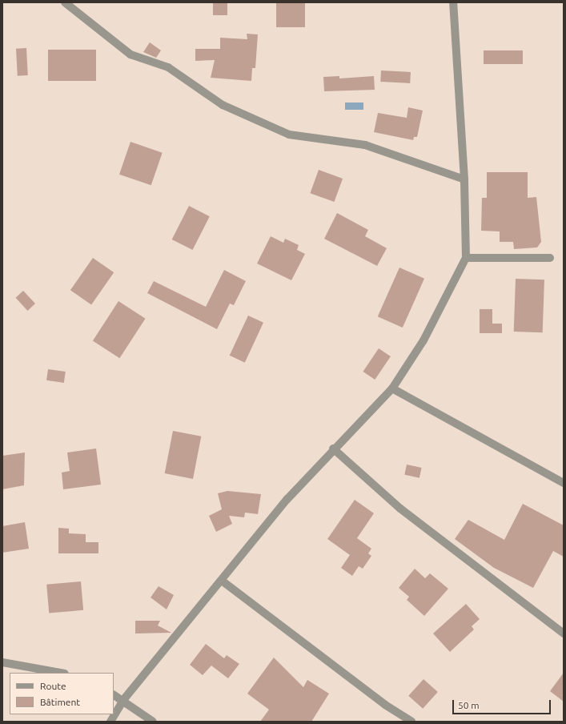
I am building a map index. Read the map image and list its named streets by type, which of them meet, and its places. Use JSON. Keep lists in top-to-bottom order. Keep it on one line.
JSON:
{"legend":["Route","Bâtiment"],"scale_bar":"50 m"}
